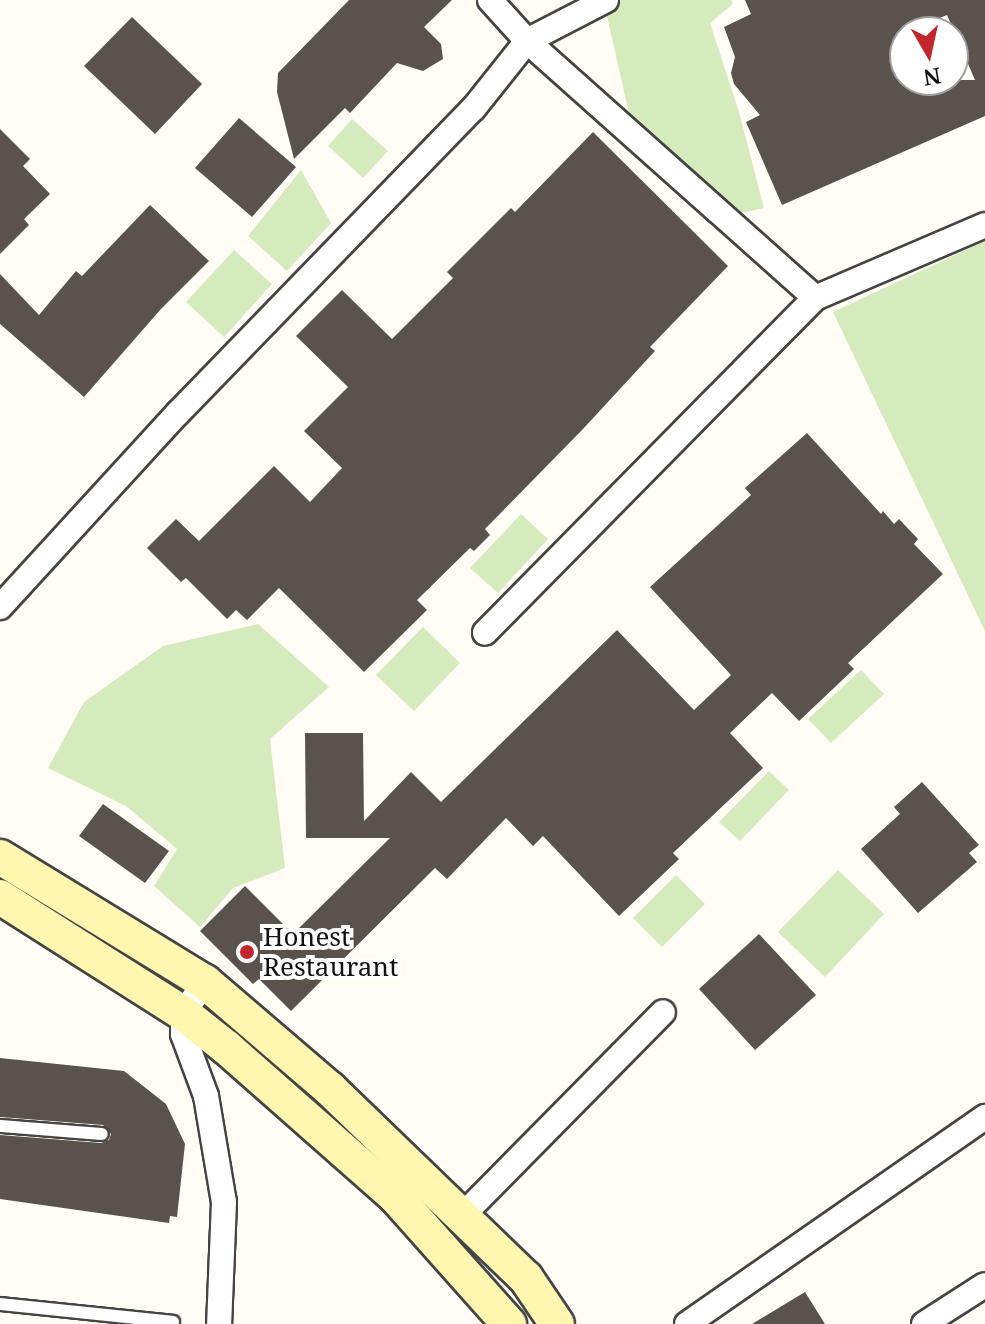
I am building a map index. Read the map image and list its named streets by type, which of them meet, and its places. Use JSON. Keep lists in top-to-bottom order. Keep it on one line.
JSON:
{"places":["Honest Restaurant"],"north":"bottom"}
